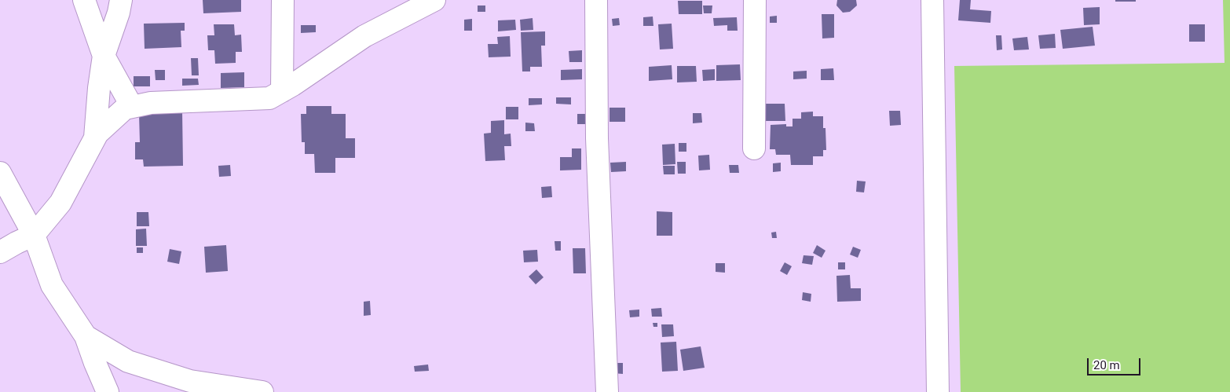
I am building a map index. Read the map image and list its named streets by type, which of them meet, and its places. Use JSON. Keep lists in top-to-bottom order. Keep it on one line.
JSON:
{"scale_bar":"20 m"}
